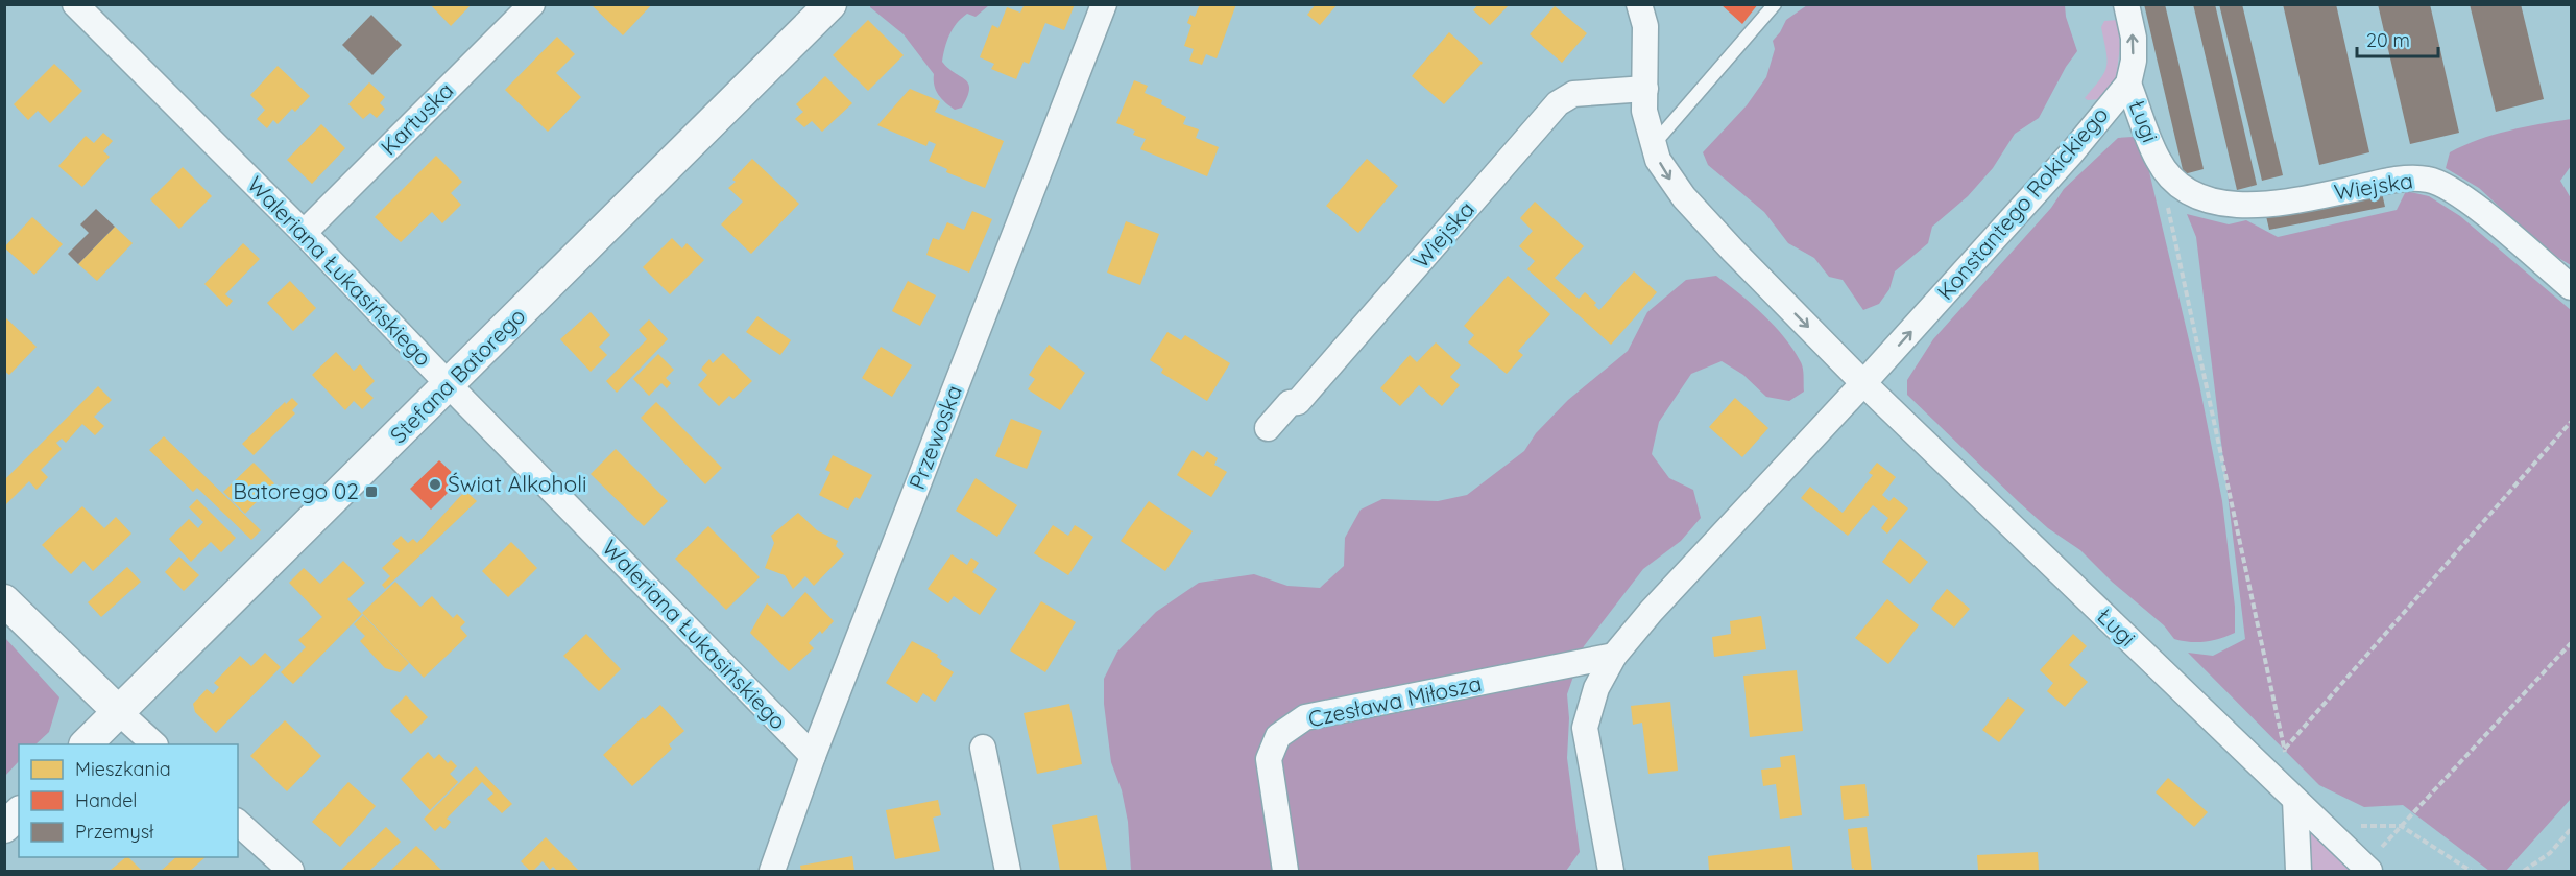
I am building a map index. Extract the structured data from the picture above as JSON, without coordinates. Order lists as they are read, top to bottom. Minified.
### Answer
{"streets":{"street":["Kartuska","Ługi","Wiejska","Konstantego Rokickiego","Waleriana Łukasińskiego","Stefana Batorego","Przewoska","Czesława Miłosza"]},"crossings":[["Kartuska","Waleriana Łukasińskiego"],["Ługi","Wiejska"],["Ługi","Konstantego Rokickiego"],["Konstantego Rokickiego","Czesława Miłosza"],["Waleriana Łukasińskiego","Stefana Batorego"],["Waleriana Łukasińskiego","Przewoska"]],"one_way":["Konstantego Rokickiego"],"places":{"other":["Świat Alkoholi"],"transit":["Batorego 02"]},"legend":["Mieszkania","Handel","Przemysł"],"scale_bar":"20 m"}
